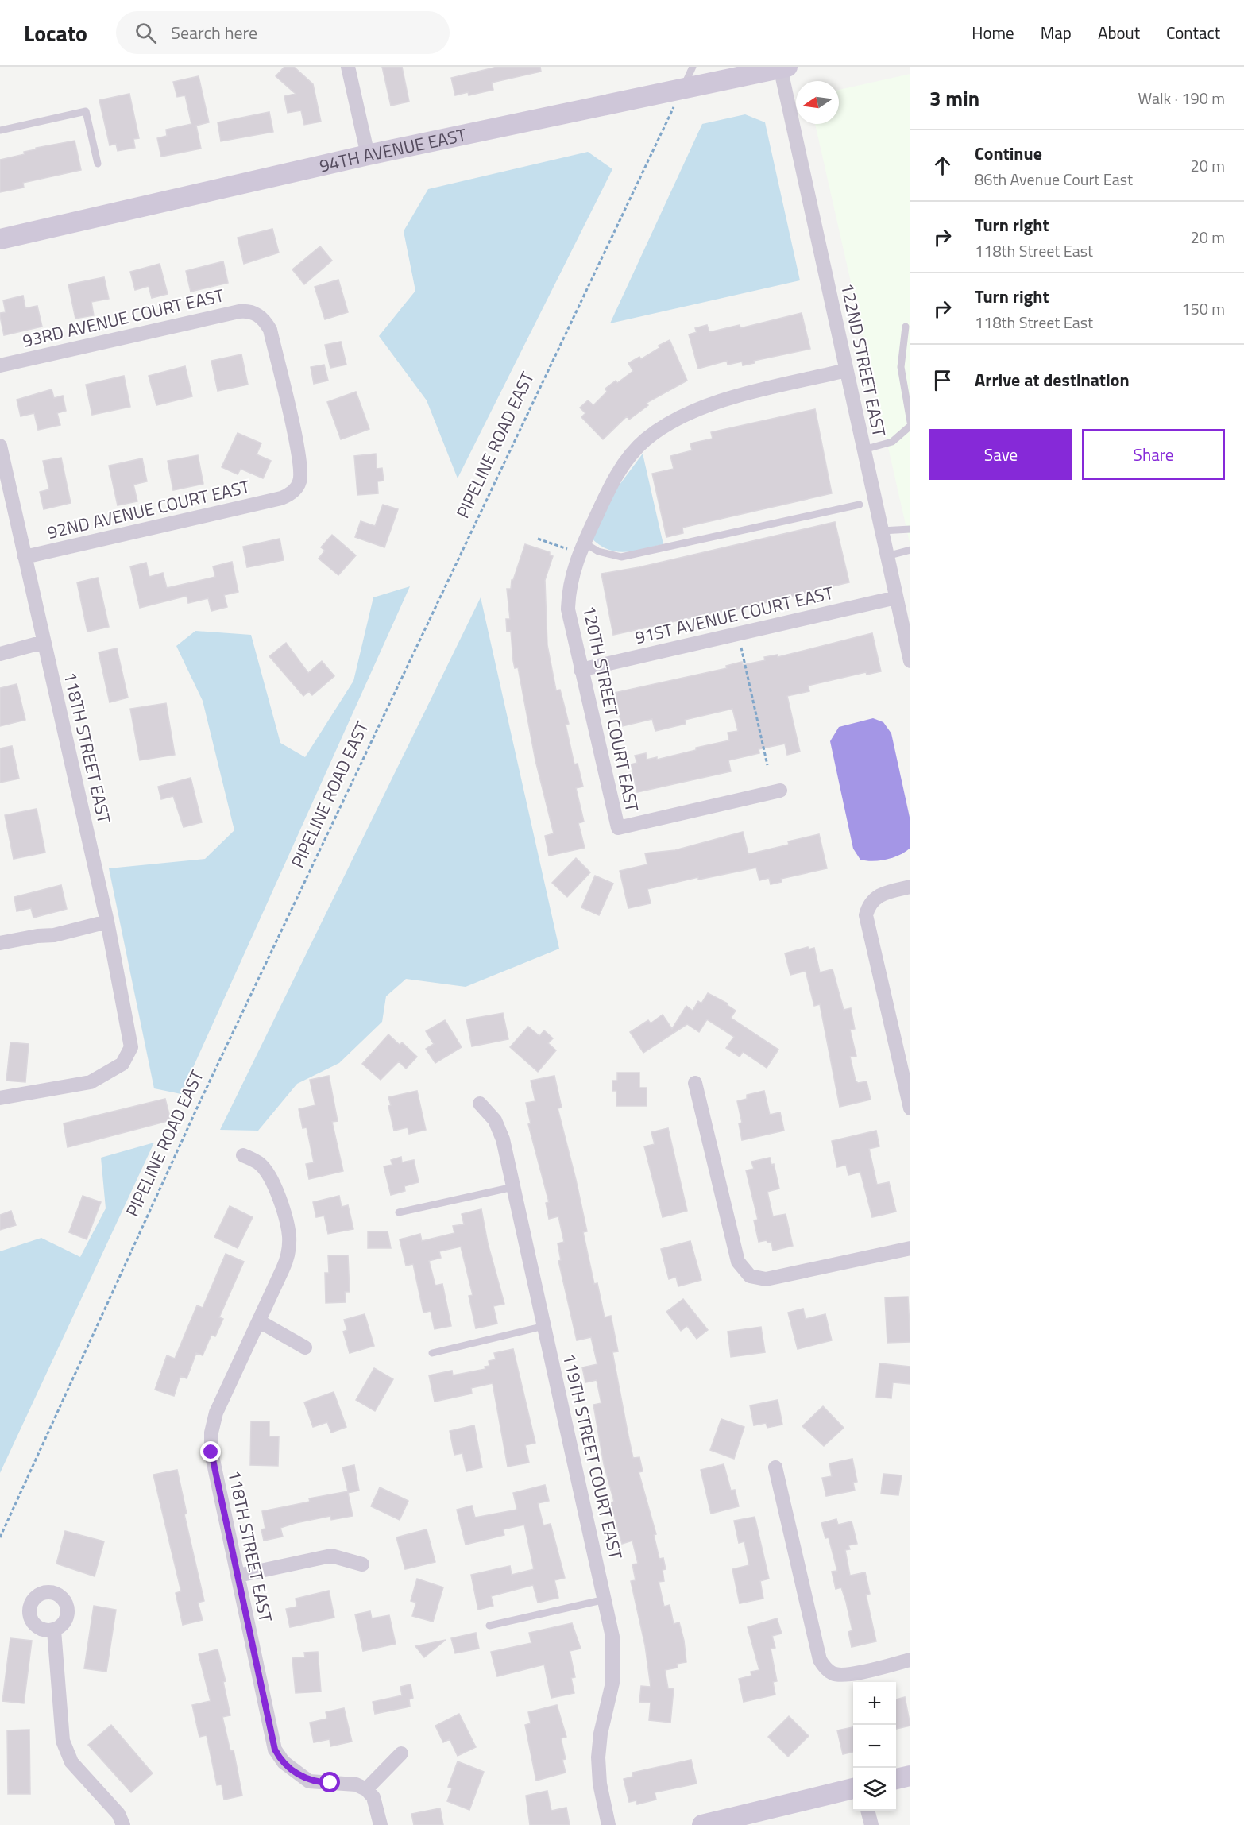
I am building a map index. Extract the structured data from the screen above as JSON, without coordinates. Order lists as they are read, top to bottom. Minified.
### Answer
{"streets":{"main road":["94TH AVENUE EAST"],"street":["93RD AVENUE COURT EAST","122ND STREET EAST","92ND AVENUE COURT EAST","91ST AVENUE COURT EAST","120TH STREET COURT EAST","118TH STREET EAST","119TH STREET COURT EAST"],"path":["PIPELINE ROAD EAST"]},"crossings":[["94TH AVENUE EAST","122ND STREET EAST"],["94TH AVENUE EAST","PIPELINE ROAD EAST"],["93RD AVENUE COURT EAST","92ND AVENUE COURT EAST"],["122ND STREET EAST","91ST AVENUE COURT EAST"],["92ND AVENUE COURT EAST","118TH STREET EAST"],["91ST AVENUE COURT EAST","120TH STREET COURT EAST"]],"north":"left","page":{"header":"Locato","search":"Search here","nav":["Home","Map","About","Contact"],"heading":["3 min","Walk · 190 m"],"list":[["Continue","86th Avenue Court East","20 m"],["Turn right","118th Street East","20 m"],["Turn right","118th Street East","150 m"],"Arrive at destination"],"buttons":["Save","Share"],"map_buttons":["+","−"]}}
